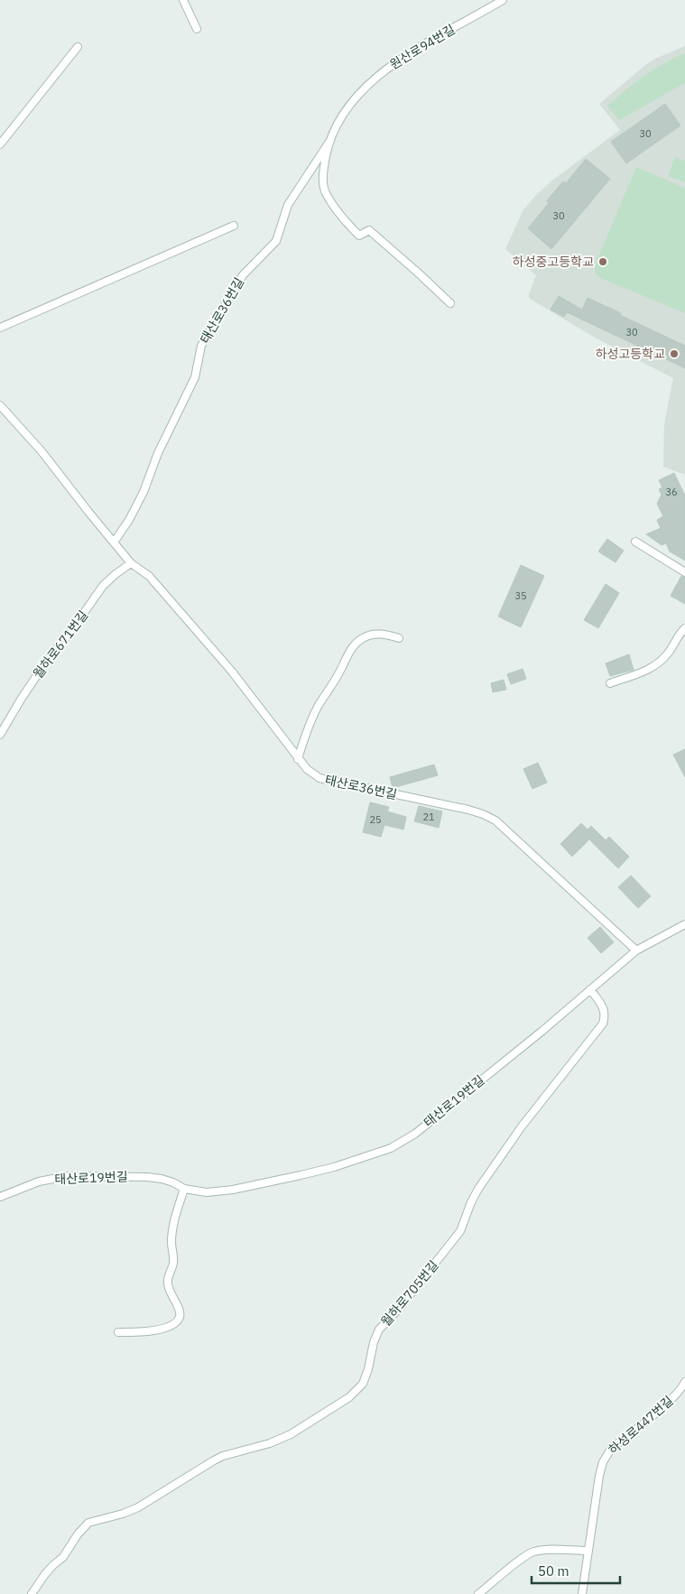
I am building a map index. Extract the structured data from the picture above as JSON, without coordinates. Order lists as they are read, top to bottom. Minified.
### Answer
{"streets":{"lane":["원산로94번길","태산로36번길","월하로671번길","태산로19번길","월하로705번길","하성로447번길"]},"crossings":[["원산로94번길","태산로36번길"],["태산로36번길","월하로671번길"],["태산로36번길","태산로19번길"],["태산로19번길","월하로705번길"]],"places":["하성중고등학교","하성고등학교"],"house_numbers":["30","30","30","36","35","21","25"],"scale_bar":"50 m"}
